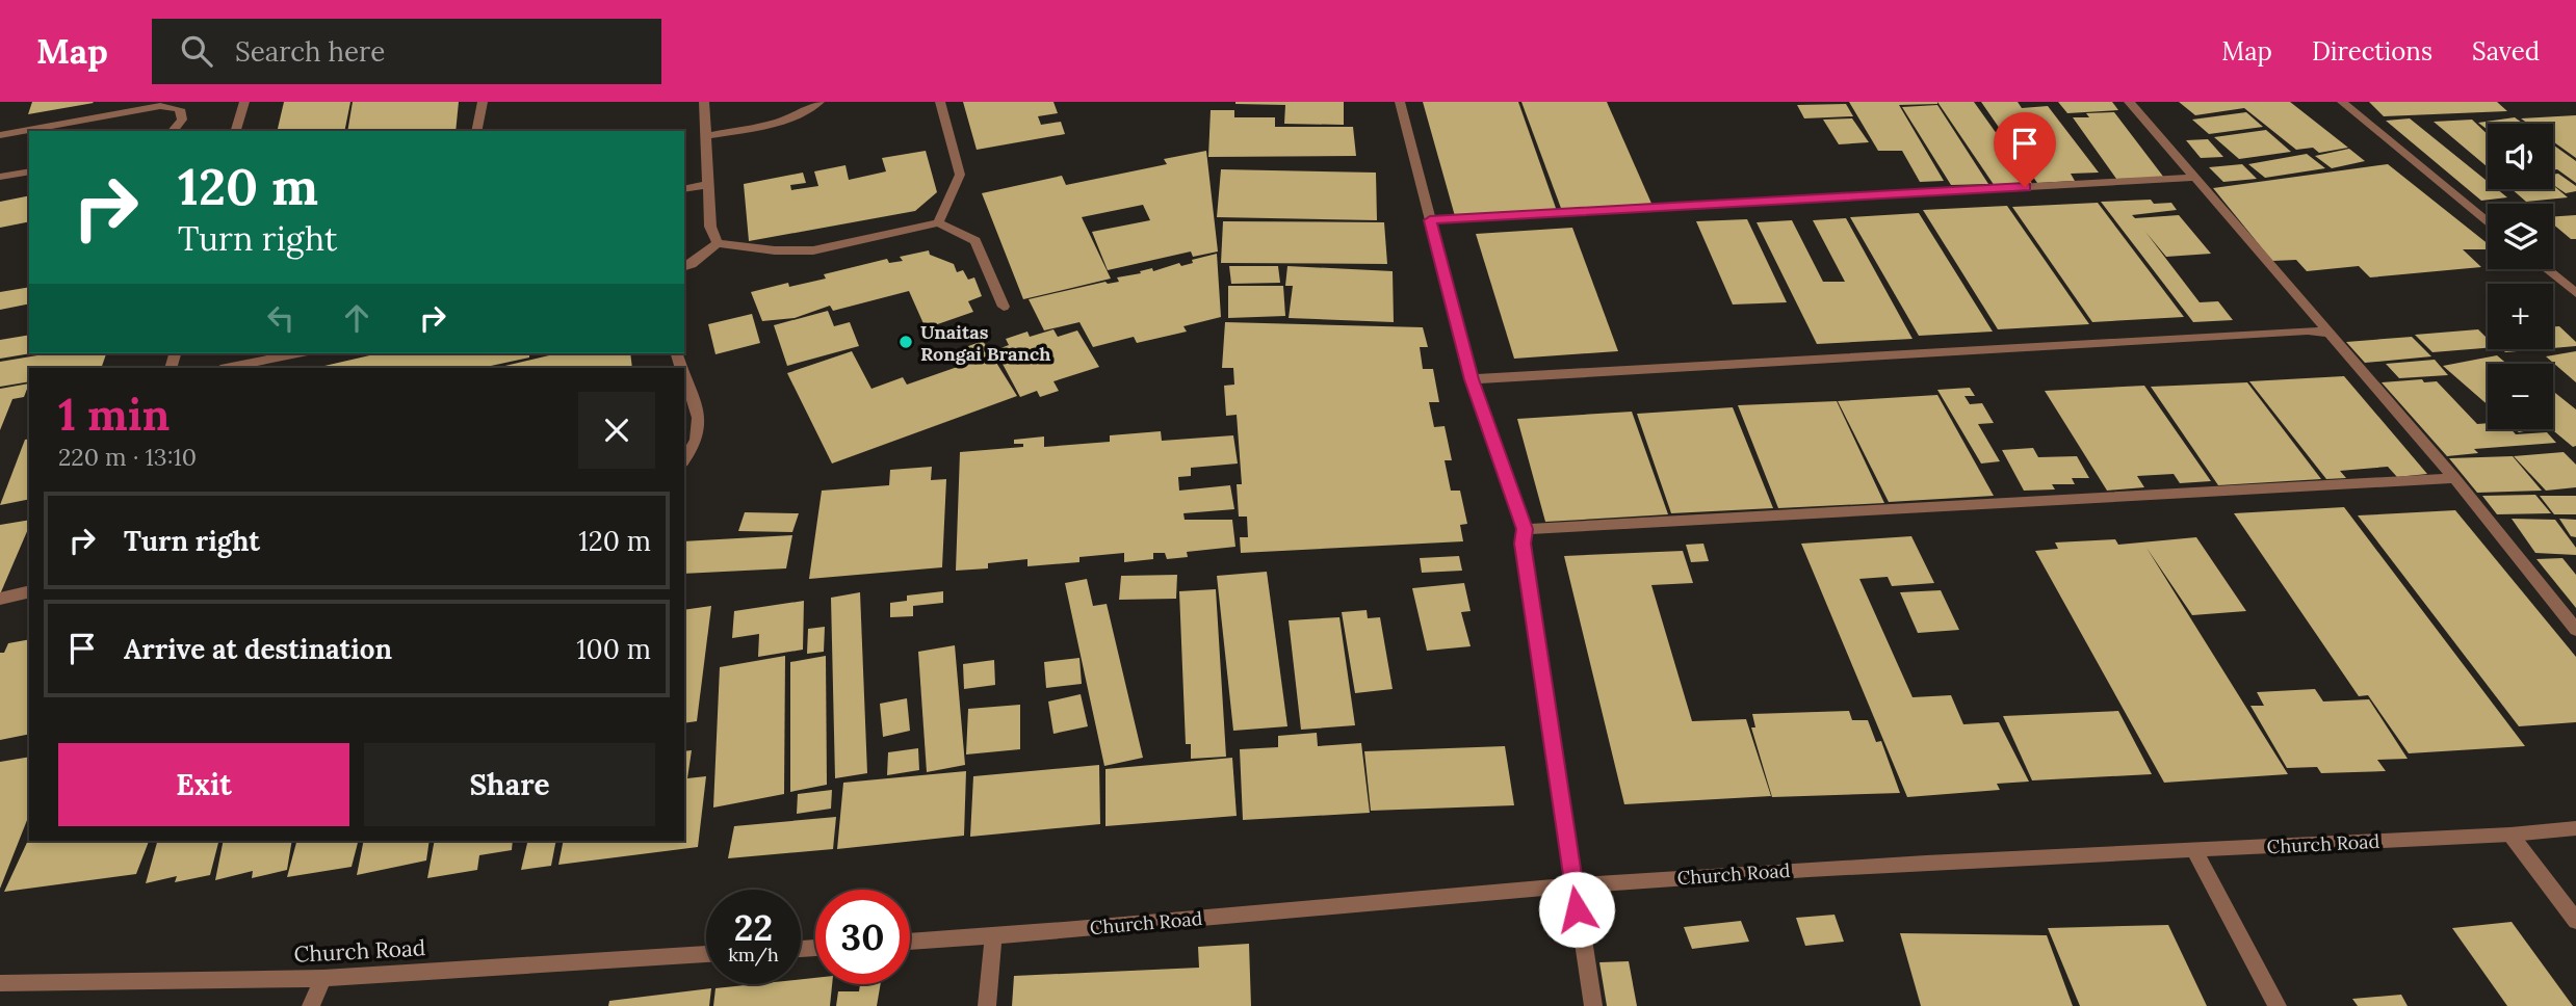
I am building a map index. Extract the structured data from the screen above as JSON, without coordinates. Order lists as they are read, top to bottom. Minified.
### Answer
{"streets":{"street":["Church Road"]},"places":["Unaitas Rongai Branch"],"page":{"header":"Map","search":"Search here","nav":["Map","Directions","Saved"],"map_buttons":["+","−"],"turn":["120 m","Turn right"],"heading":["1 min","220 m · 13:10"],"list":[{"name":"Turn right","value":"120 m"},{"name":"Arrive at destination","value":"100 m"}],"buttons":["Exit","Share"],"speed":"22 km/h","limit":"30"}}
